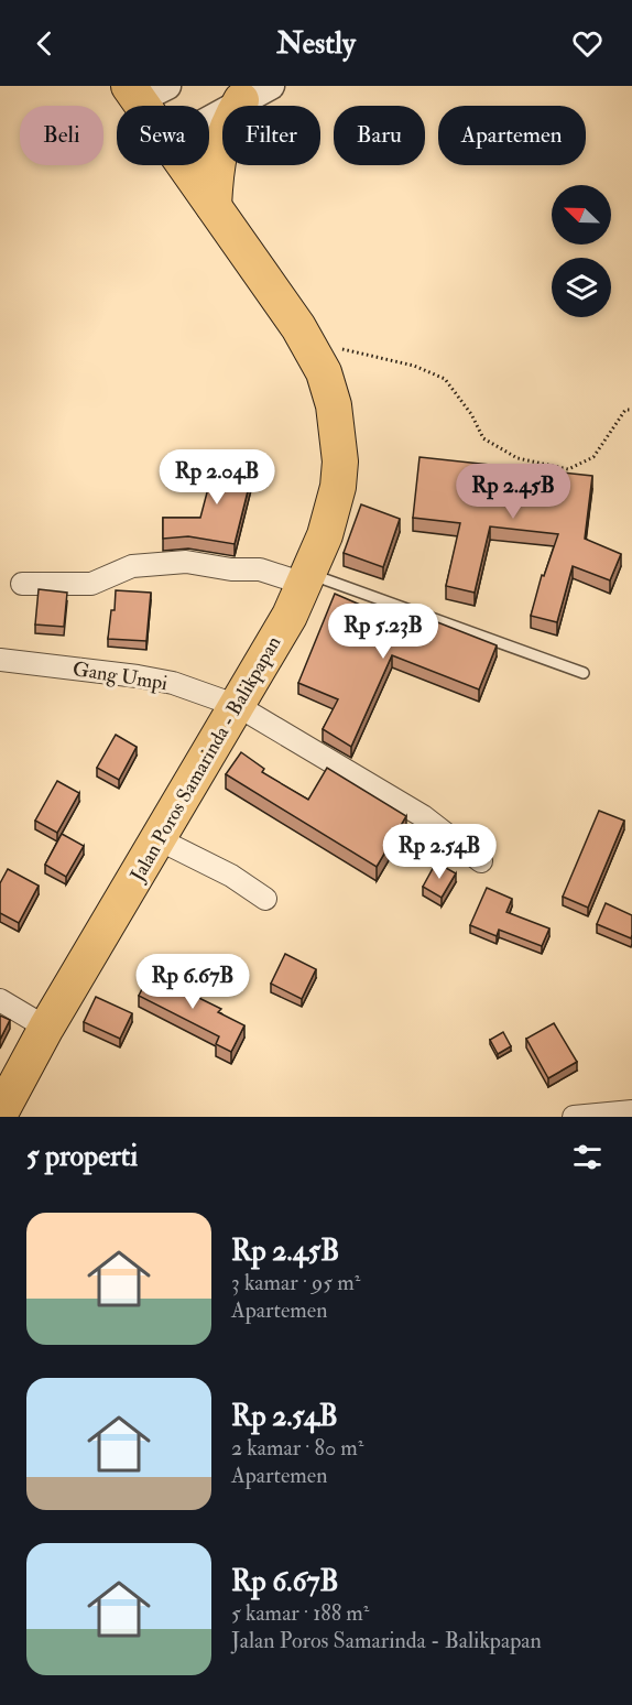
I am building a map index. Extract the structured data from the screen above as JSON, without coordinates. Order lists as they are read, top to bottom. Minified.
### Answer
{"streets":{"highway":["Jalan Poros Samarinda - Balikpapan"],"street":["Gang Umpi"]},"crossings":[["Gang Umpi","Jalan Poros Samarinda - Balikpapan"]],"north":"top left","page":{"header":"Nestly","chip":["Beli","Sewa","Filter","Baru","Apartemen"],"price":["Rp 2.04B","Rp 2.45B","Rp 5.23B","Rp 2.54B","Rp 6.67B"],"heading":"5 properti","list":[{"name":"Rp 2.45B","note":"3 kamar · 95 m² · Apartemen"},{"name":"Rp 2.54B","note":"2 kamar · 80 m² · Apartemen"},{"name":"Rp 6.67B","note":"5 kamar · 188 m² · Jalan Poros Samarinda - Balikpapan"}]}}
